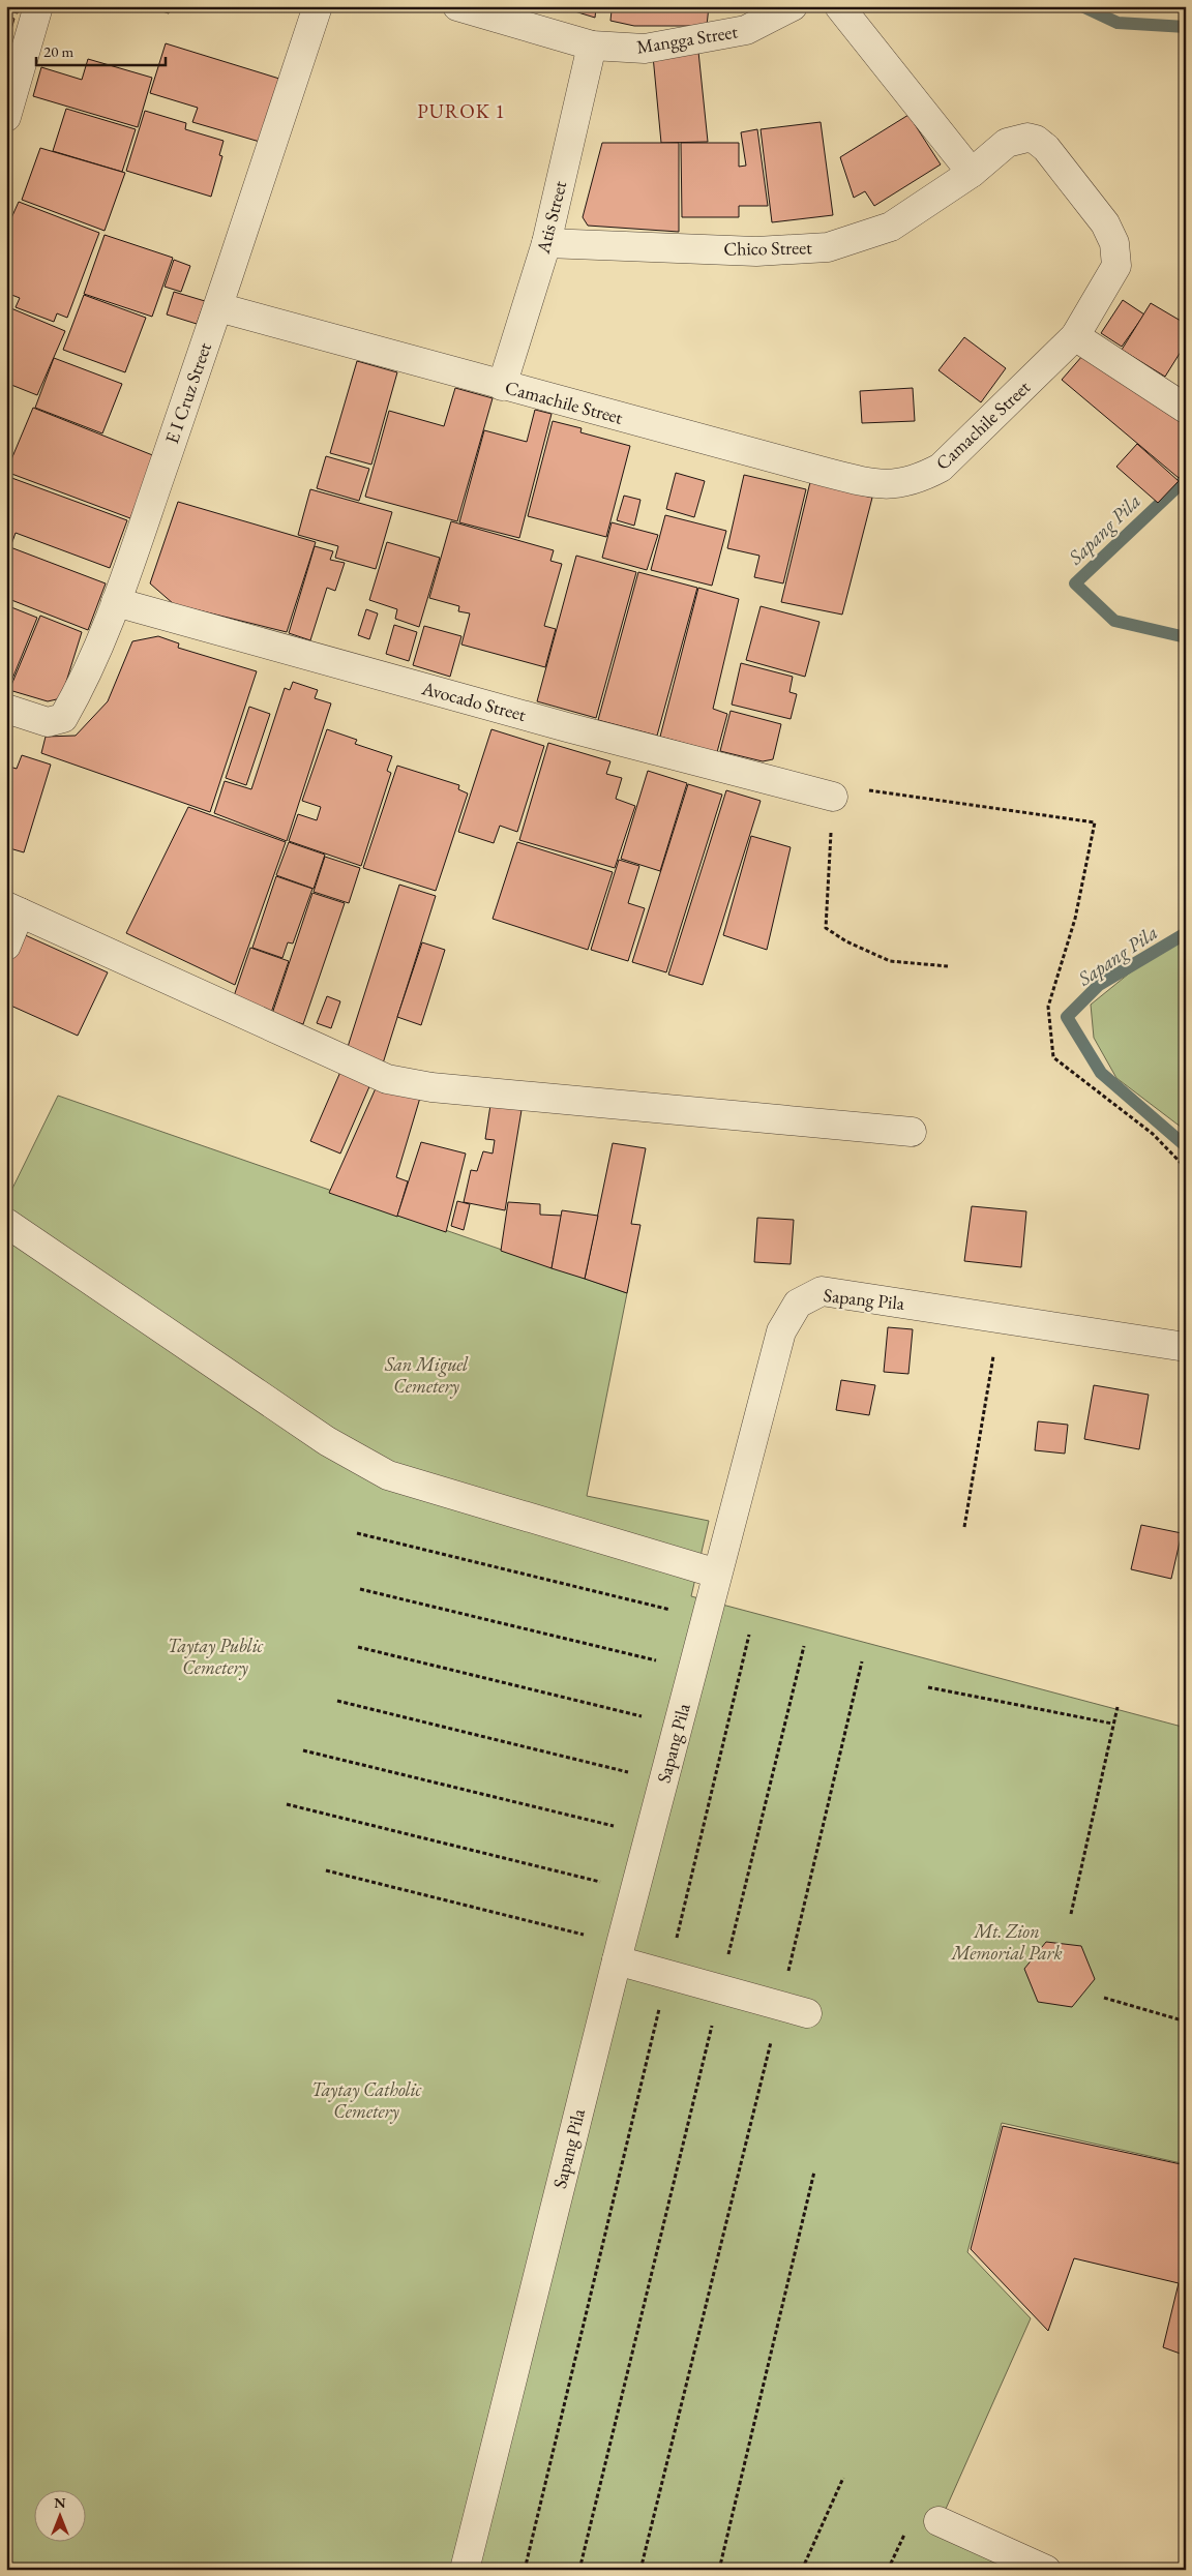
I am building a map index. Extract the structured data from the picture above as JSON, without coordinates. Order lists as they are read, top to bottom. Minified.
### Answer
{"streets":{"street":["Mangga Street","Atis Street","Chico Street","E I Cruz Street","Camachile Street","Avocado Street","Sapang Pila"]},"crossings":[["Mangga Street","Atis Street"],["Atis Street","Chico Street"],["Atis Street","Camachile Street"],["Chico Street","Camachile Street"],["E I Cruz Street","Camachile Street"],["E I Cruz Street","Avocado Street"]],"districts":["PUROK 1"],"water":["Sapang Pila"],"parks":["San Miguel Cemetery","Taytay Public Cemetery","Mt. Zion Memorial Park","Taytay Catholic Cemetery"],"scale_bar":"20 m","north":"top"}
